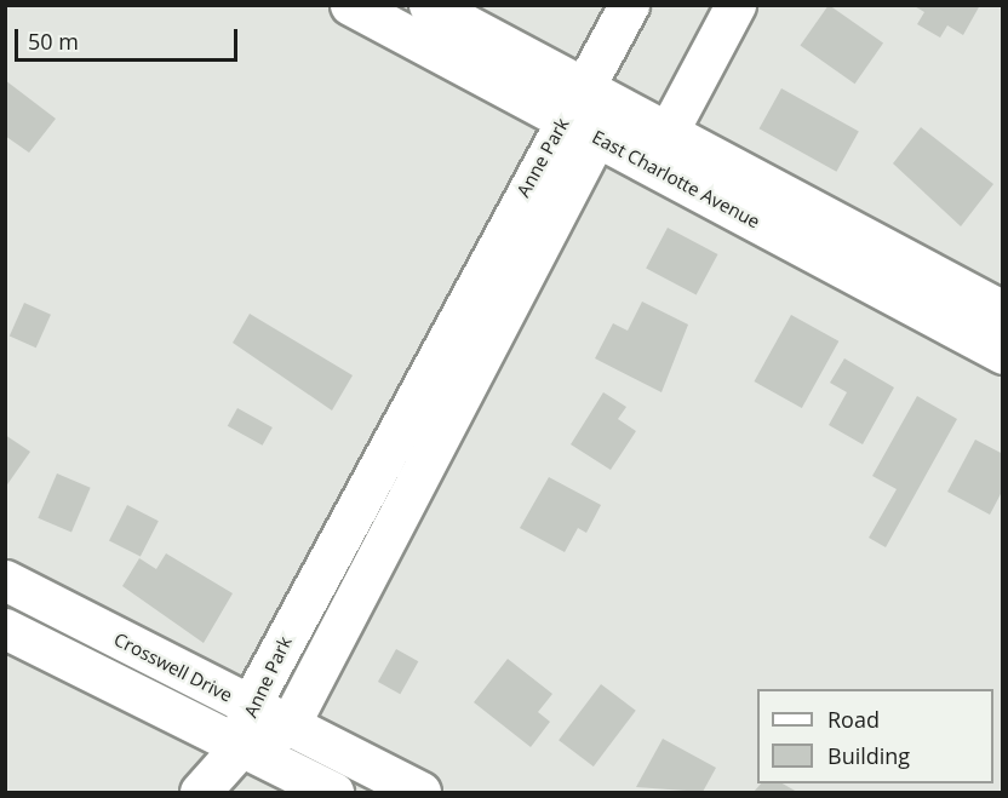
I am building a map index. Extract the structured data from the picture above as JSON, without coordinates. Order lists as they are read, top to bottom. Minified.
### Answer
{"streets":{"street":["Anne Park","East Charlotte Avenue","Crosswell Drive"]},"crossings":[["Anne Park","East Charlotte Avenue"],["Anne Park","Crosswell Drive"]],"legend":["Road","Building"],"scale_bar":"50 m"}
